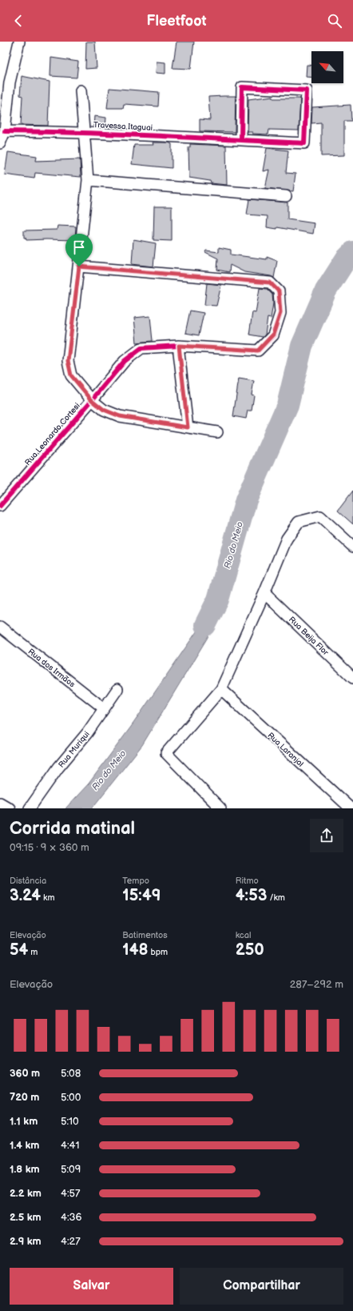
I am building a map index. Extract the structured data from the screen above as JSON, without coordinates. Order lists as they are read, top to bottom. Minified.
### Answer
{"streets":{"street":["Travessa Itaguai","Rua Leonardo Cortesi","Rua Beija Flor","Rua dos Irmãos","Rua Muriqui","Rua Laranjal"]},"crossings":[["Rua dos Irmãos","Rua Muriqui"]],"water":["Rio do Meio"],"north":"top left","page":{"header":"Fleetfoot","heading":["Corrida matinal","09:15 · 9 × 360 m"],"stats":[["Distância","3.24 km"],["Tempo","15:49"],["Ritmo","4:53 /km"],["Elevação","54 m"],["Batimentos","148 bpm"],["kcal","250"]],"chart":["Elevação","287–292 m"],"list":[{"name":"360 m","note":"5:08"},{"name":"720 m","note":"5:00"},{"name":"1.1 km","note":"5:10"},{"name":"1.4 km","note":"4:41"},{"name":"1.8 km","note":"5:09"},{"name":"2.2 km","note":"4:57"},{"name":"2.5 km","note":"4:36"},{"name":"2.9 km","note":"4:27"}],"buttons":["Salvar","Compartilhar"]}}
